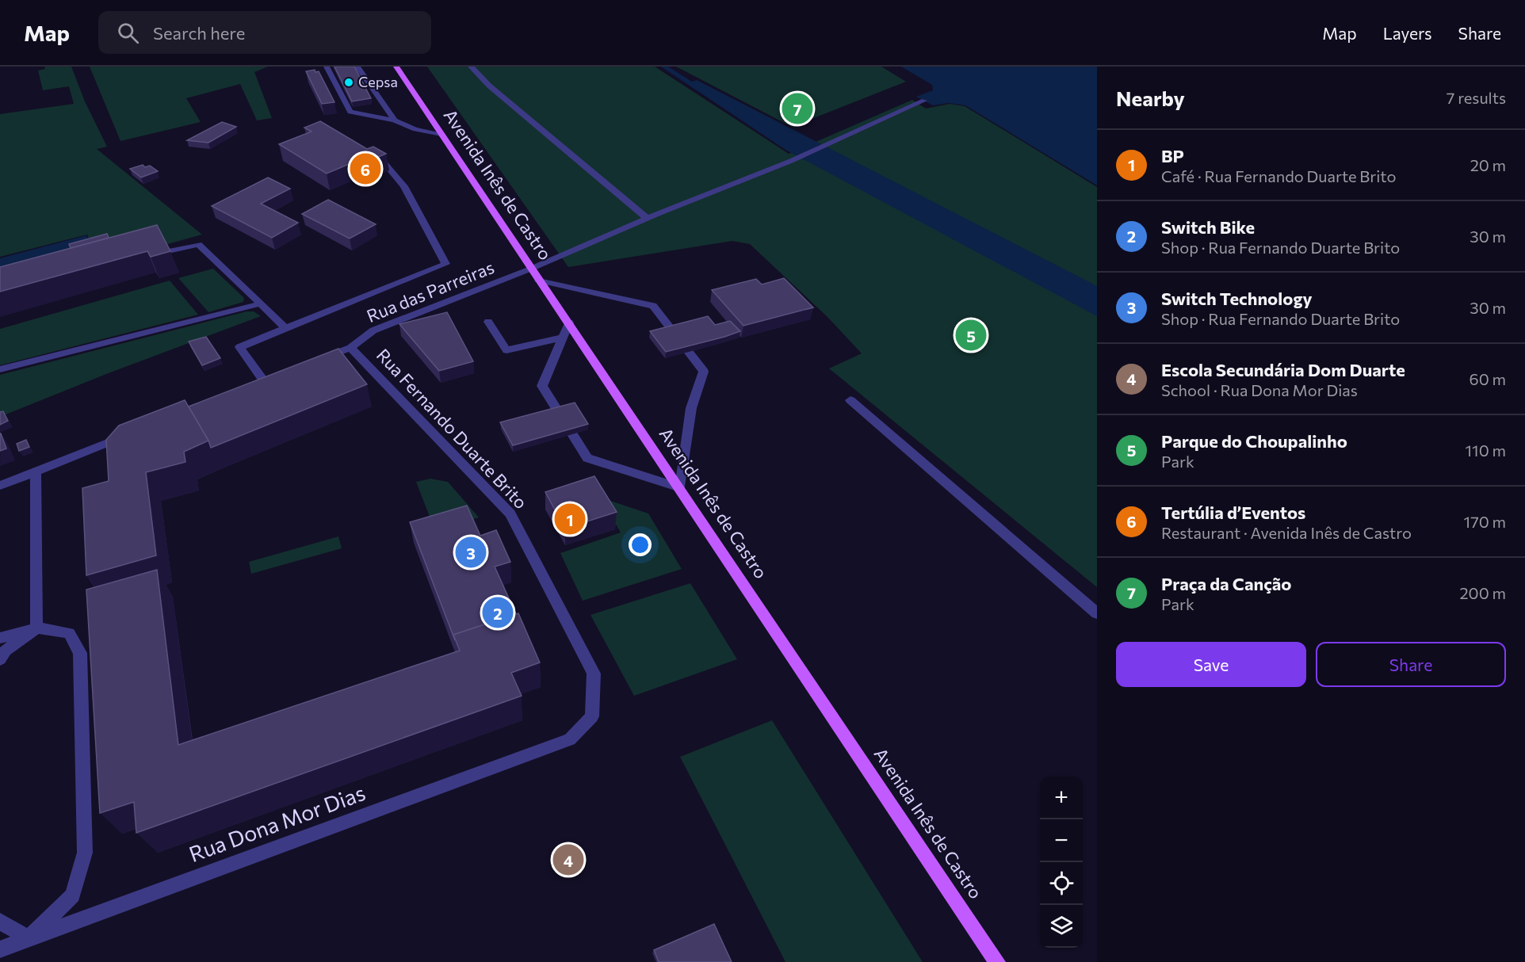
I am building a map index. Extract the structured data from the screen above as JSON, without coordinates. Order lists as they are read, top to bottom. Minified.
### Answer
{"streets":{"main road":["Avenida Inês de Castro"],"street":["Rua das Parreiras","Rua Fernando Duarte Brito","Rua Dona Mor Dias"]},"crossings":[["Avenida Inês de Castro","Rua das Parreiras"],["Rua das Parreiras","Rua Fernando Duarte Brito"],["Rua Fernando Duarte Brito","Rua Dona Mor Dias"]],"places":["Cepsa"],"page":{"header":"Map","search":"Search here","nav":["Map","Layers","Share"],"heading":["Nearby","7 results"],"pins":["7","6","5","1","3","2","4"],"list":[{"mark":"1","name":"BP","note":"Café · Rua Fernando Duarte Brito","value":"20 m"},{"mark":"2","name":"Switch Bike","note":"Shop · Rua Fernando Duarte Brito","value":"30 m"},{"mark":"3","name":"Switch Technology","note":"Shop · Rua Fernando Duarte Brito","value":"30 m"},{"mark":"4","name":"Escola Secundária Dom Duarte","note":"School · Rua Dona Mor Dias","value":"60 m"},{"mark":"5","name":"Parque do Choupalinho","note":"Park","value":"110 m"},{"mark":"6","name":"Tertúlia d’Eventos","note":"Restaurant · Avenida Inês de Castro","value":"170 m"},{"mark":"7","name":"Praça da Canção","note":"Park","value":"200 m"}],"buttons":["Save","Share"],"map_buttons":["+","−"]}}
